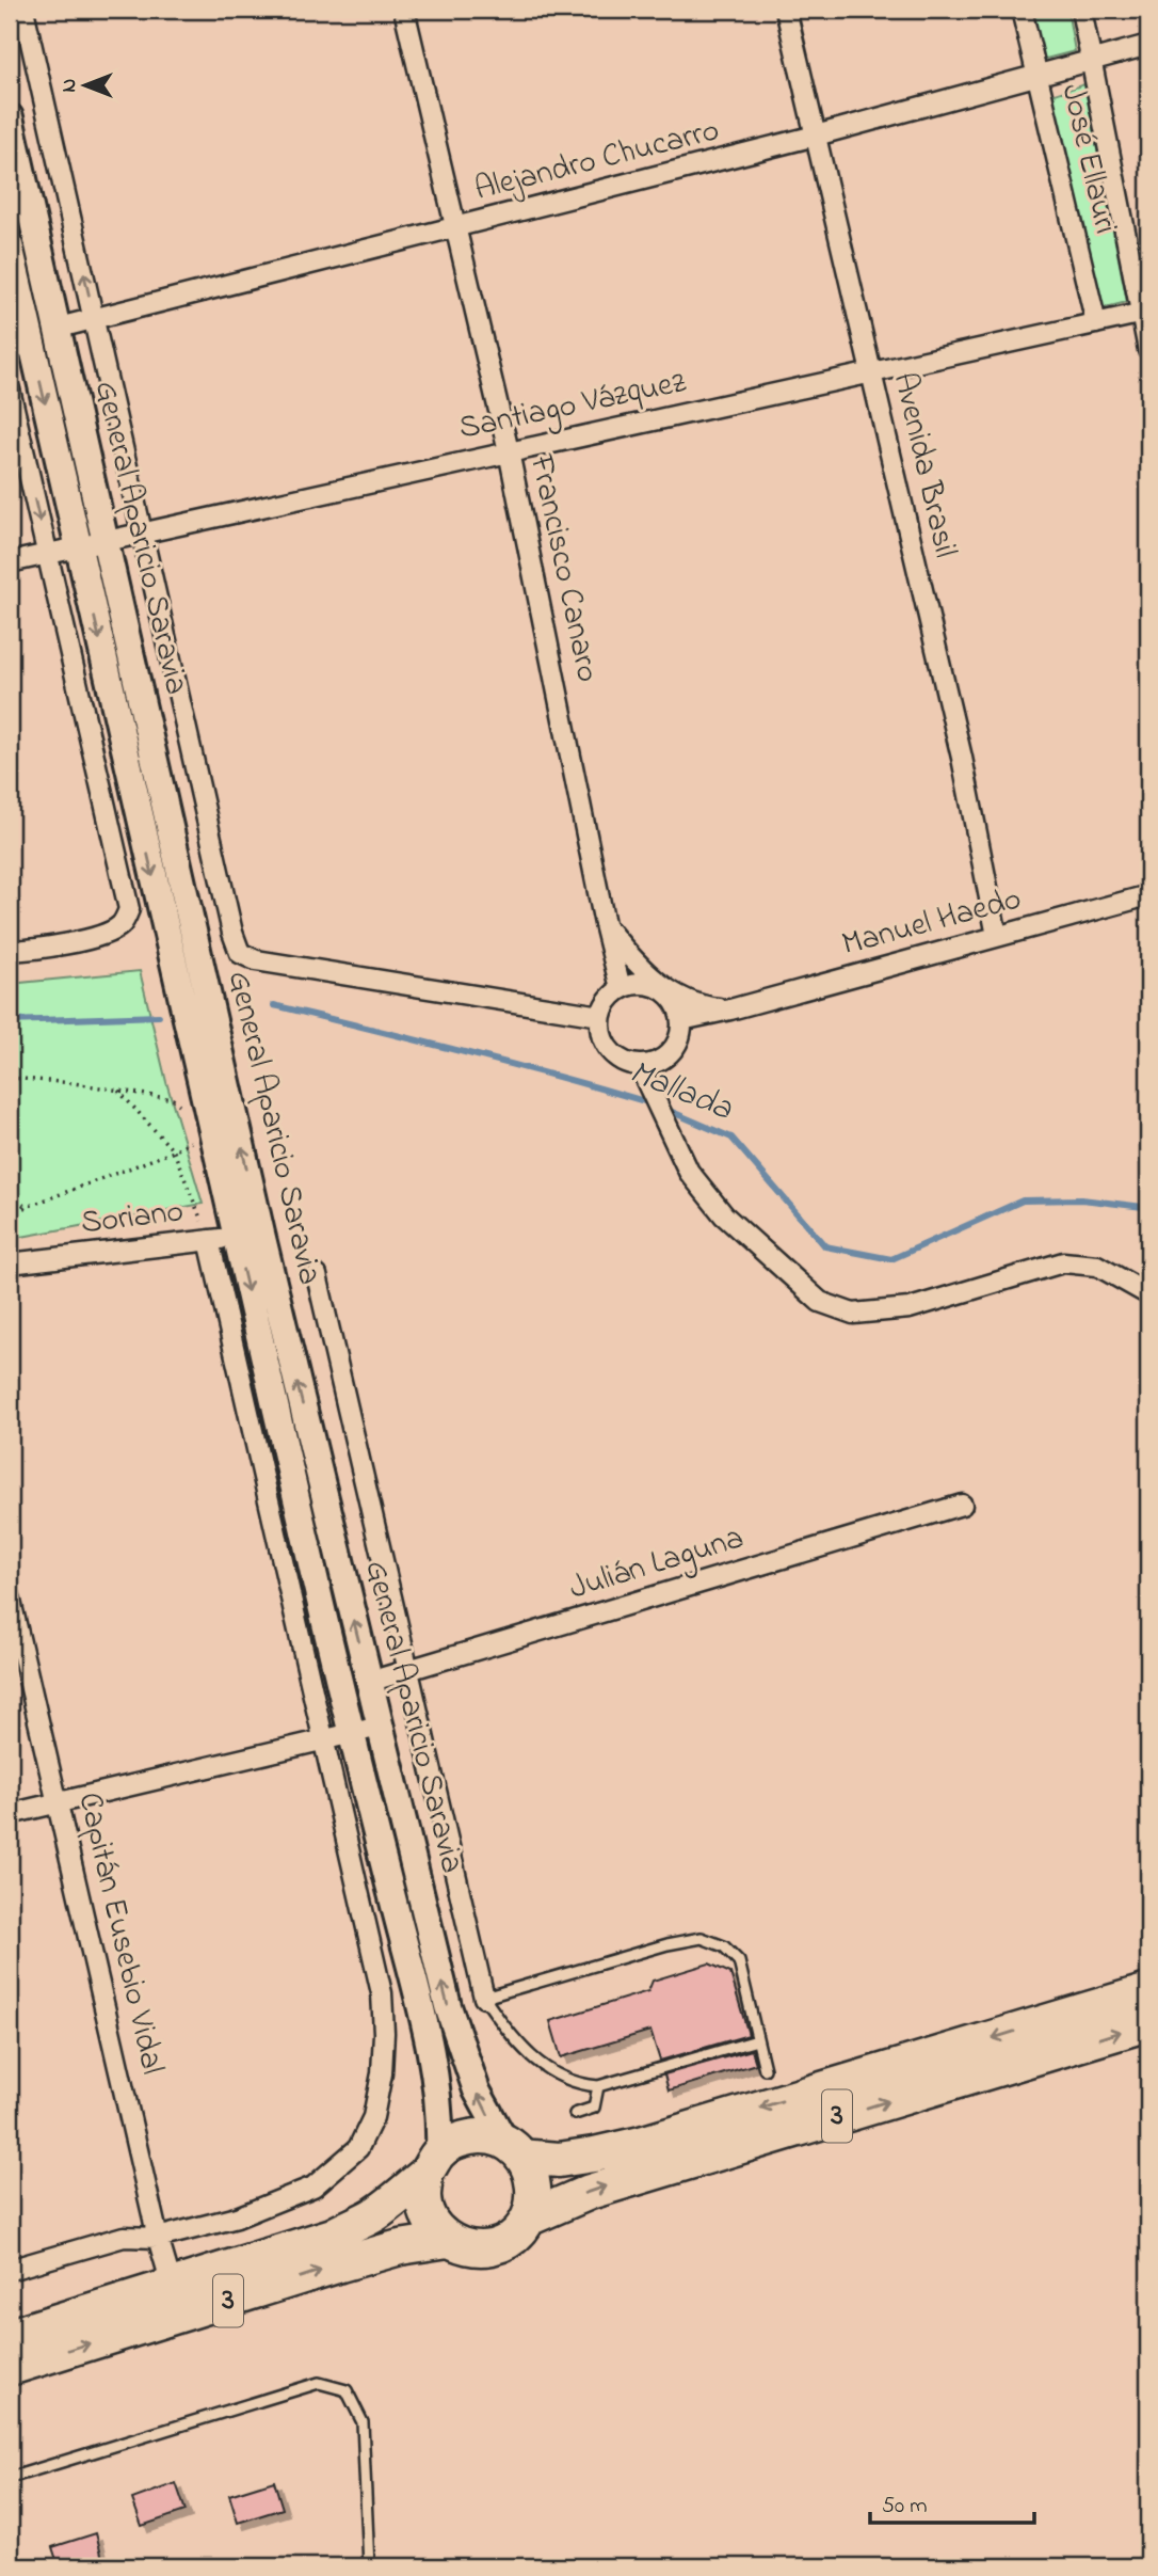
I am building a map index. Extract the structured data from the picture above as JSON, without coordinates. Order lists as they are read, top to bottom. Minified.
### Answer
{"streets":{"highway":["3"],"main road":["General Aparicio Saravia"],"street":["José Ellauri","Alejandro Chucarro","Santiago Vázquez","Avenida Brasil","Francisco Canaro","Manuel Haedo","Soriano","Julián Laguna","Capitán Eusebio Vidal"]},"crossings":[["José Ellauri","Alejandro Chucarro"],["José Ellauri","Santiago Vázquez"],["Alejandro Chucarro","Avenida Brasil"],["Alejandro Chucarro","General Aparicio Saravia"],["Alejandro Chucarro","Francisco Canaro"],["Santiago Vázquez","Avenida Brasil"],["Santiago Vázquez","General Aparicio Saravia"],["Santiago Vázquez","Francisco Canaro"],["Avenida Brasil","Manuel Haedo"],["General Aparicio Saravia","Francisco Canaro"],["General Aparicio Saravia","Manuel Haedo"],["General Aparicio Saravia","Soriano"],["General Aparicio Saravia","Julián Laguna"],["General Aparicio Saravia","Capitán Eusebio Vidal"],["General Aparicio Saravia","3"],["Francisco Canaro","Manuel Haedo"],["Capitán Eusebio Vidal","3"]],"water":["Mallada"],"scale_bar":"50 m","north":"left"}
